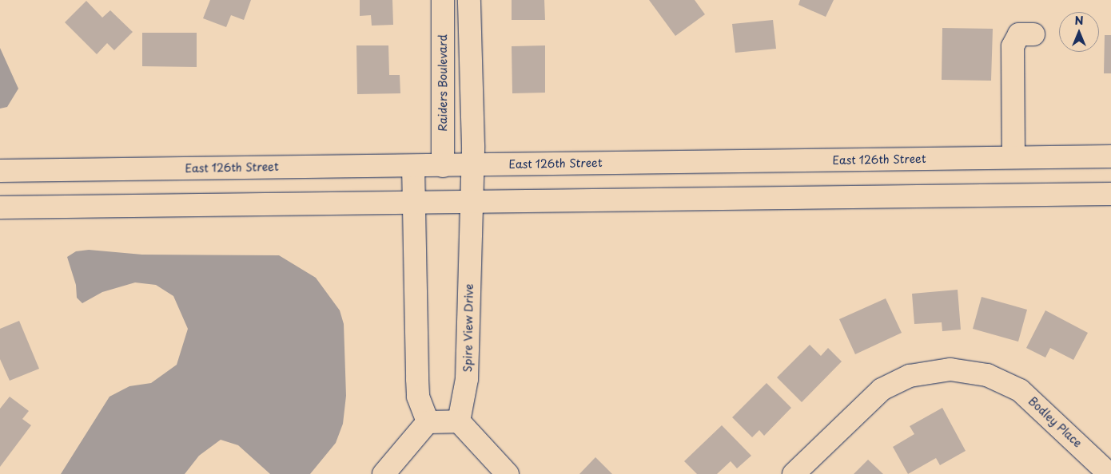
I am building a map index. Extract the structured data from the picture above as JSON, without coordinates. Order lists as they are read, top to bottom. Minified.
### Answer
{"streets":{"main road":["Raiders Boulevard","East 126th Street","Spire View Drive","Bodley Place"]},"crossings":[["Raiders Boulevard","East 126th Street"],["East 126th Street","Spire View Drive"]],"north":"top"}
